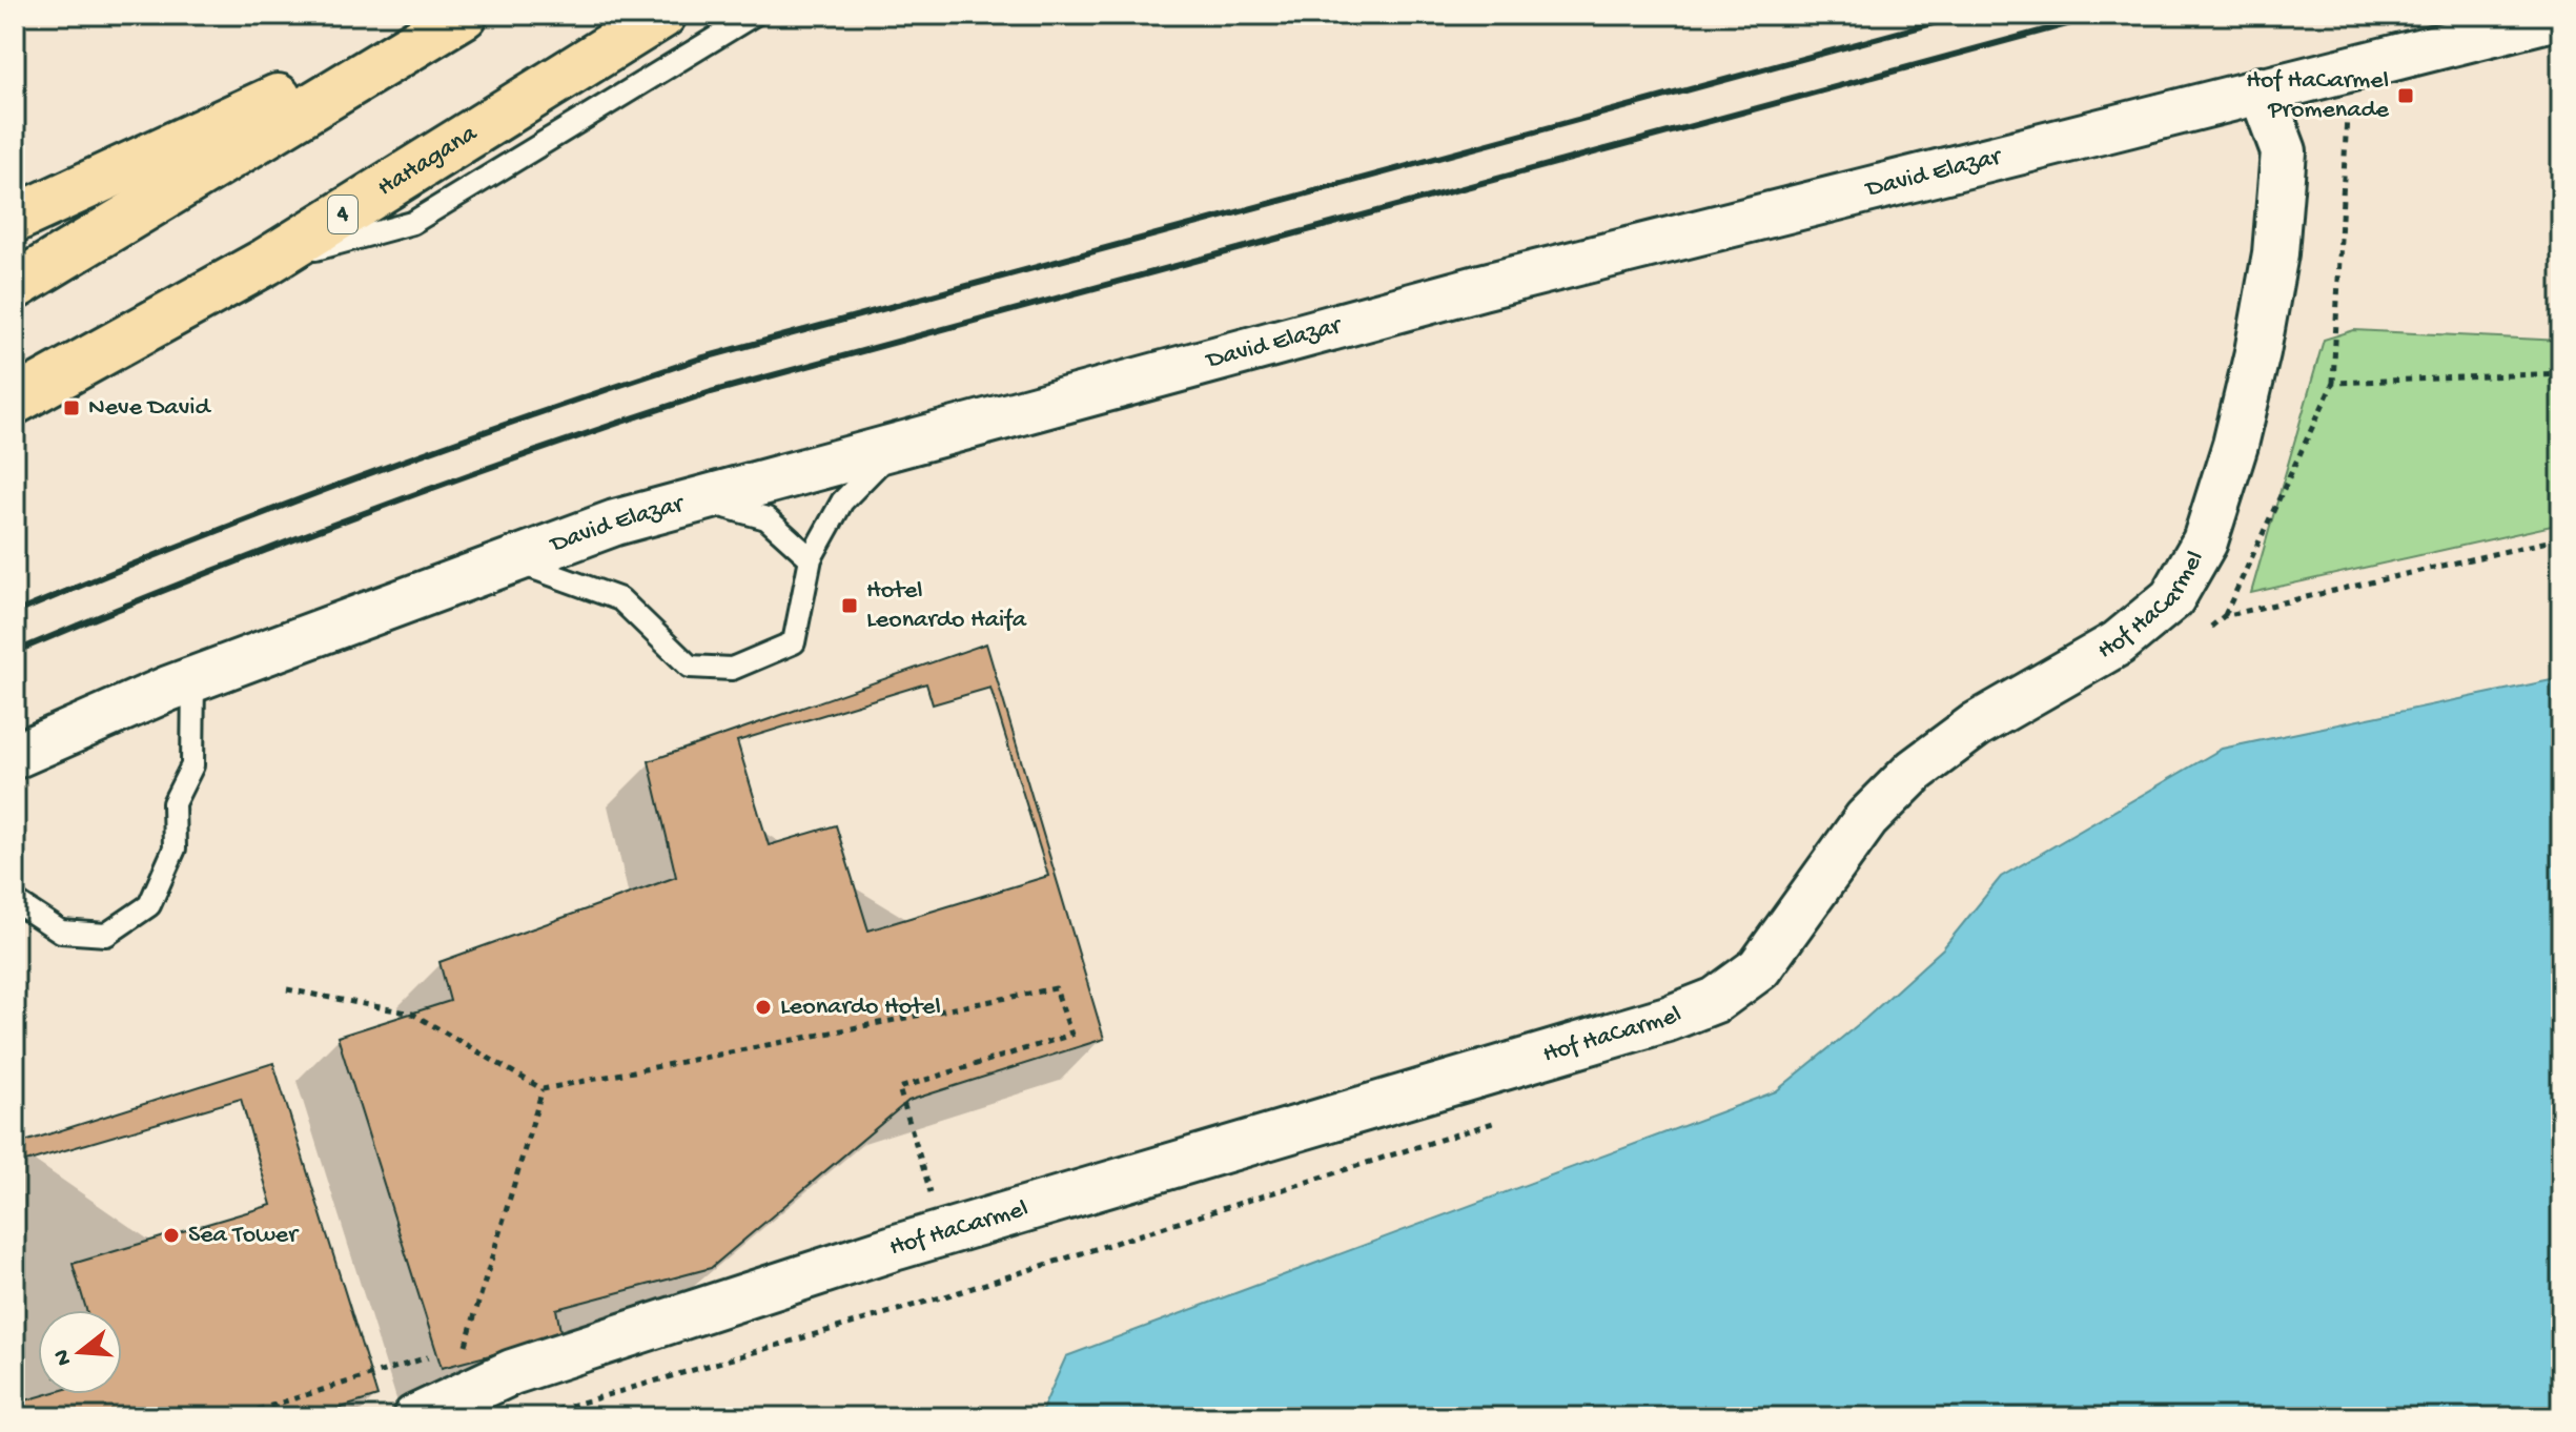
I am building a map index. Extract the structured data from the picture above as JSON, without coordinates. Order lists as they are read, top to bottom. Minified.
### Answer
{"streets":{"highway":["HaHagana","4"],"street":["David Elazar","Hof HaCarmel"]},"crossings":[["David Elazar","Hof HaCarmel"]],"places":{"transit":["Hof HaCarmel Promenade","Neve David","Hotel Leonardo Haifa"],"other":["Leonardo Hotel","Sea Tower"]},"north":"left"}
